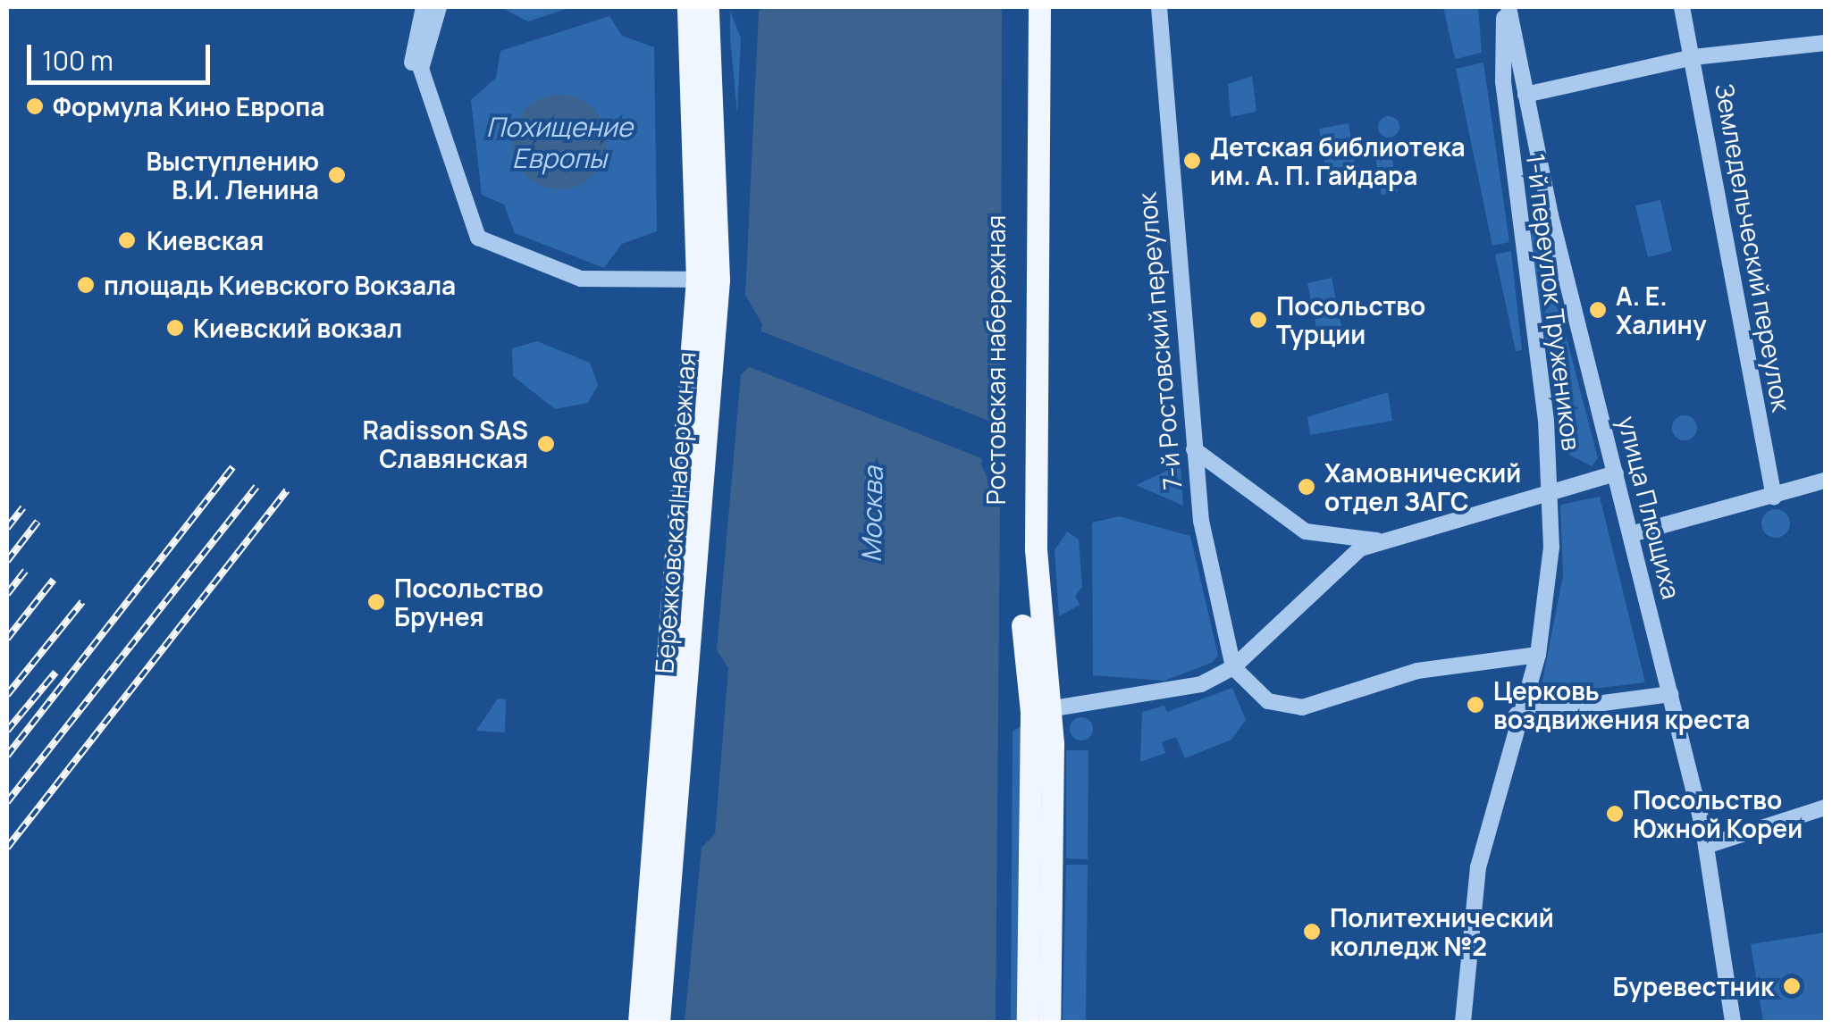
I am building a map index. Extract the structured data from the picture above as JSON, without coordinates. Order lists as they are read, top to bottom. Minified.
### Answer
{"streets":{"main road":["Ростовская набережная","Бережковская набережная"],"street":["Земледельческий переулок","1-й переулок Тружеников","7-й Ростовский переулок","улица Плющиха"]},"crossings":[["1-й переулок Тружеников","улица Плющиха"]],"water":["Похищение Европы","Москва"],"places":["Формула Кино Европа","Детская библиотека им. А. П. Гайдара","Выступлению В.И. Ленина","Киевская","площадь Киевского Вокзала","А. Е. Халину","Посольство Турции","Киевский вокзал","Radisson SAS Славянская","Хамовнический отдел ЗАГС","Посольство Брунея","Церковь воздвижения креста","Посольство Южной Кореи","Политехнический колледж №2","Буревестник"],"scale_bar":"100 m"}
